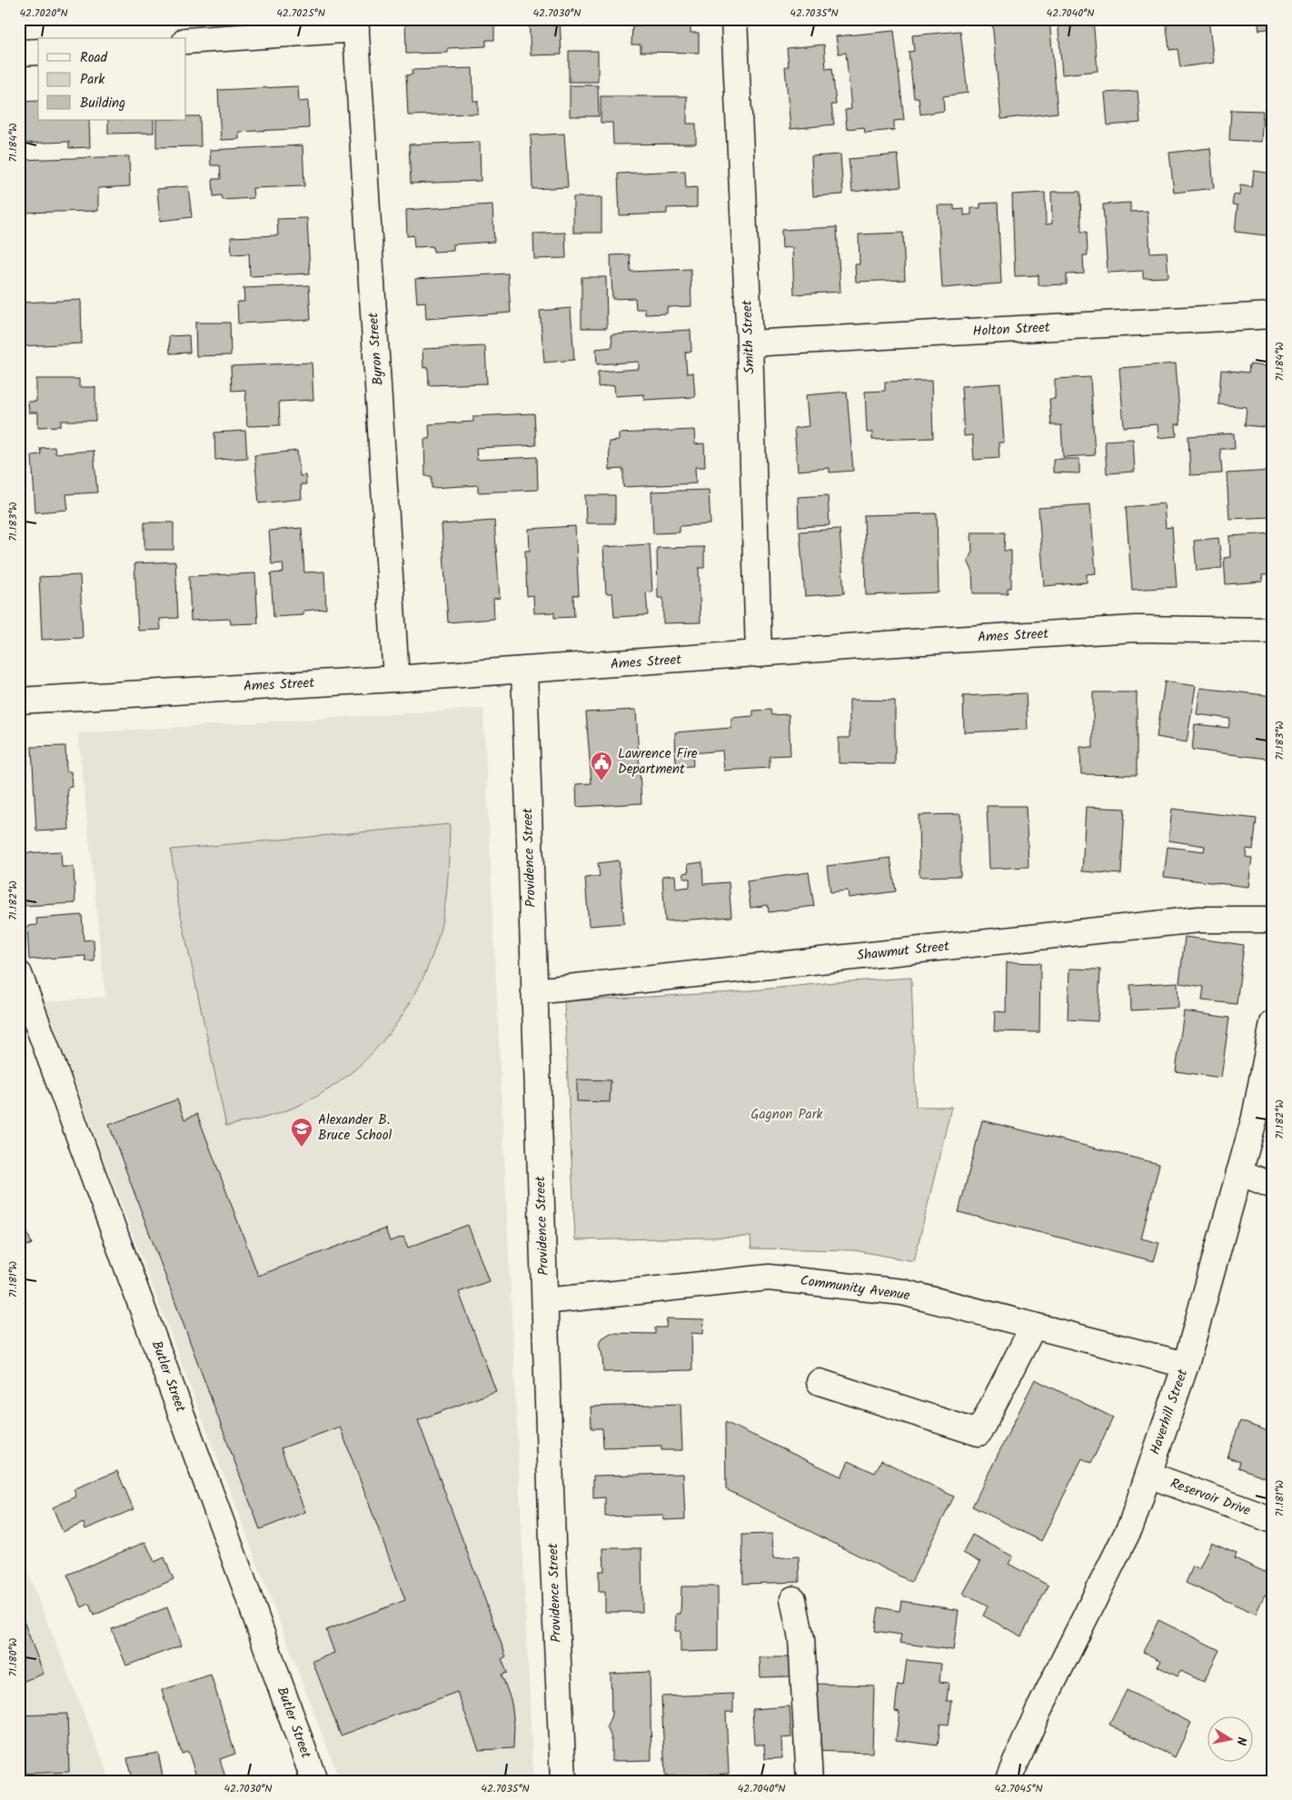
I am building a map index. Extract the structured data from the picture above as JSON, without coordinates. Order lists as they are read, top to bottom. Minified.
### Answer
{"streets":{"street":["Holton Street","Smith Street","Byron Street","Ames Street","Providence Street","Shawmut Street","Community Avenue","Butler Street","Haverhill Street","Reservoir Drive"]},"crossings":[["Holton Street","Smith Street"],["Smith Street","Ames Street"],["Byron Street","Ames Street"],["Ames Street","Providence Street"],["Providence Street","Shawmut Street"],["Providence Street","Community Avenue"],["Community Avenue","Haverhill Street"],["Haverhill Street","Reservoir Drive"]],"parks":["Gagnon Park"],"places":{"public building":["Lawrence Fire Department"],"school or university":["Alexander B. Bruce School"]},"legend":["Road","Park","Building"],"north":"right","coordinates":["42.7020°N","42.7025°N","42.7030°N","42.7035°N","42.7040°N","71.184°W","71.183°W","71.182°W","71.181°W","71.180°W","42.7045°N"]}
